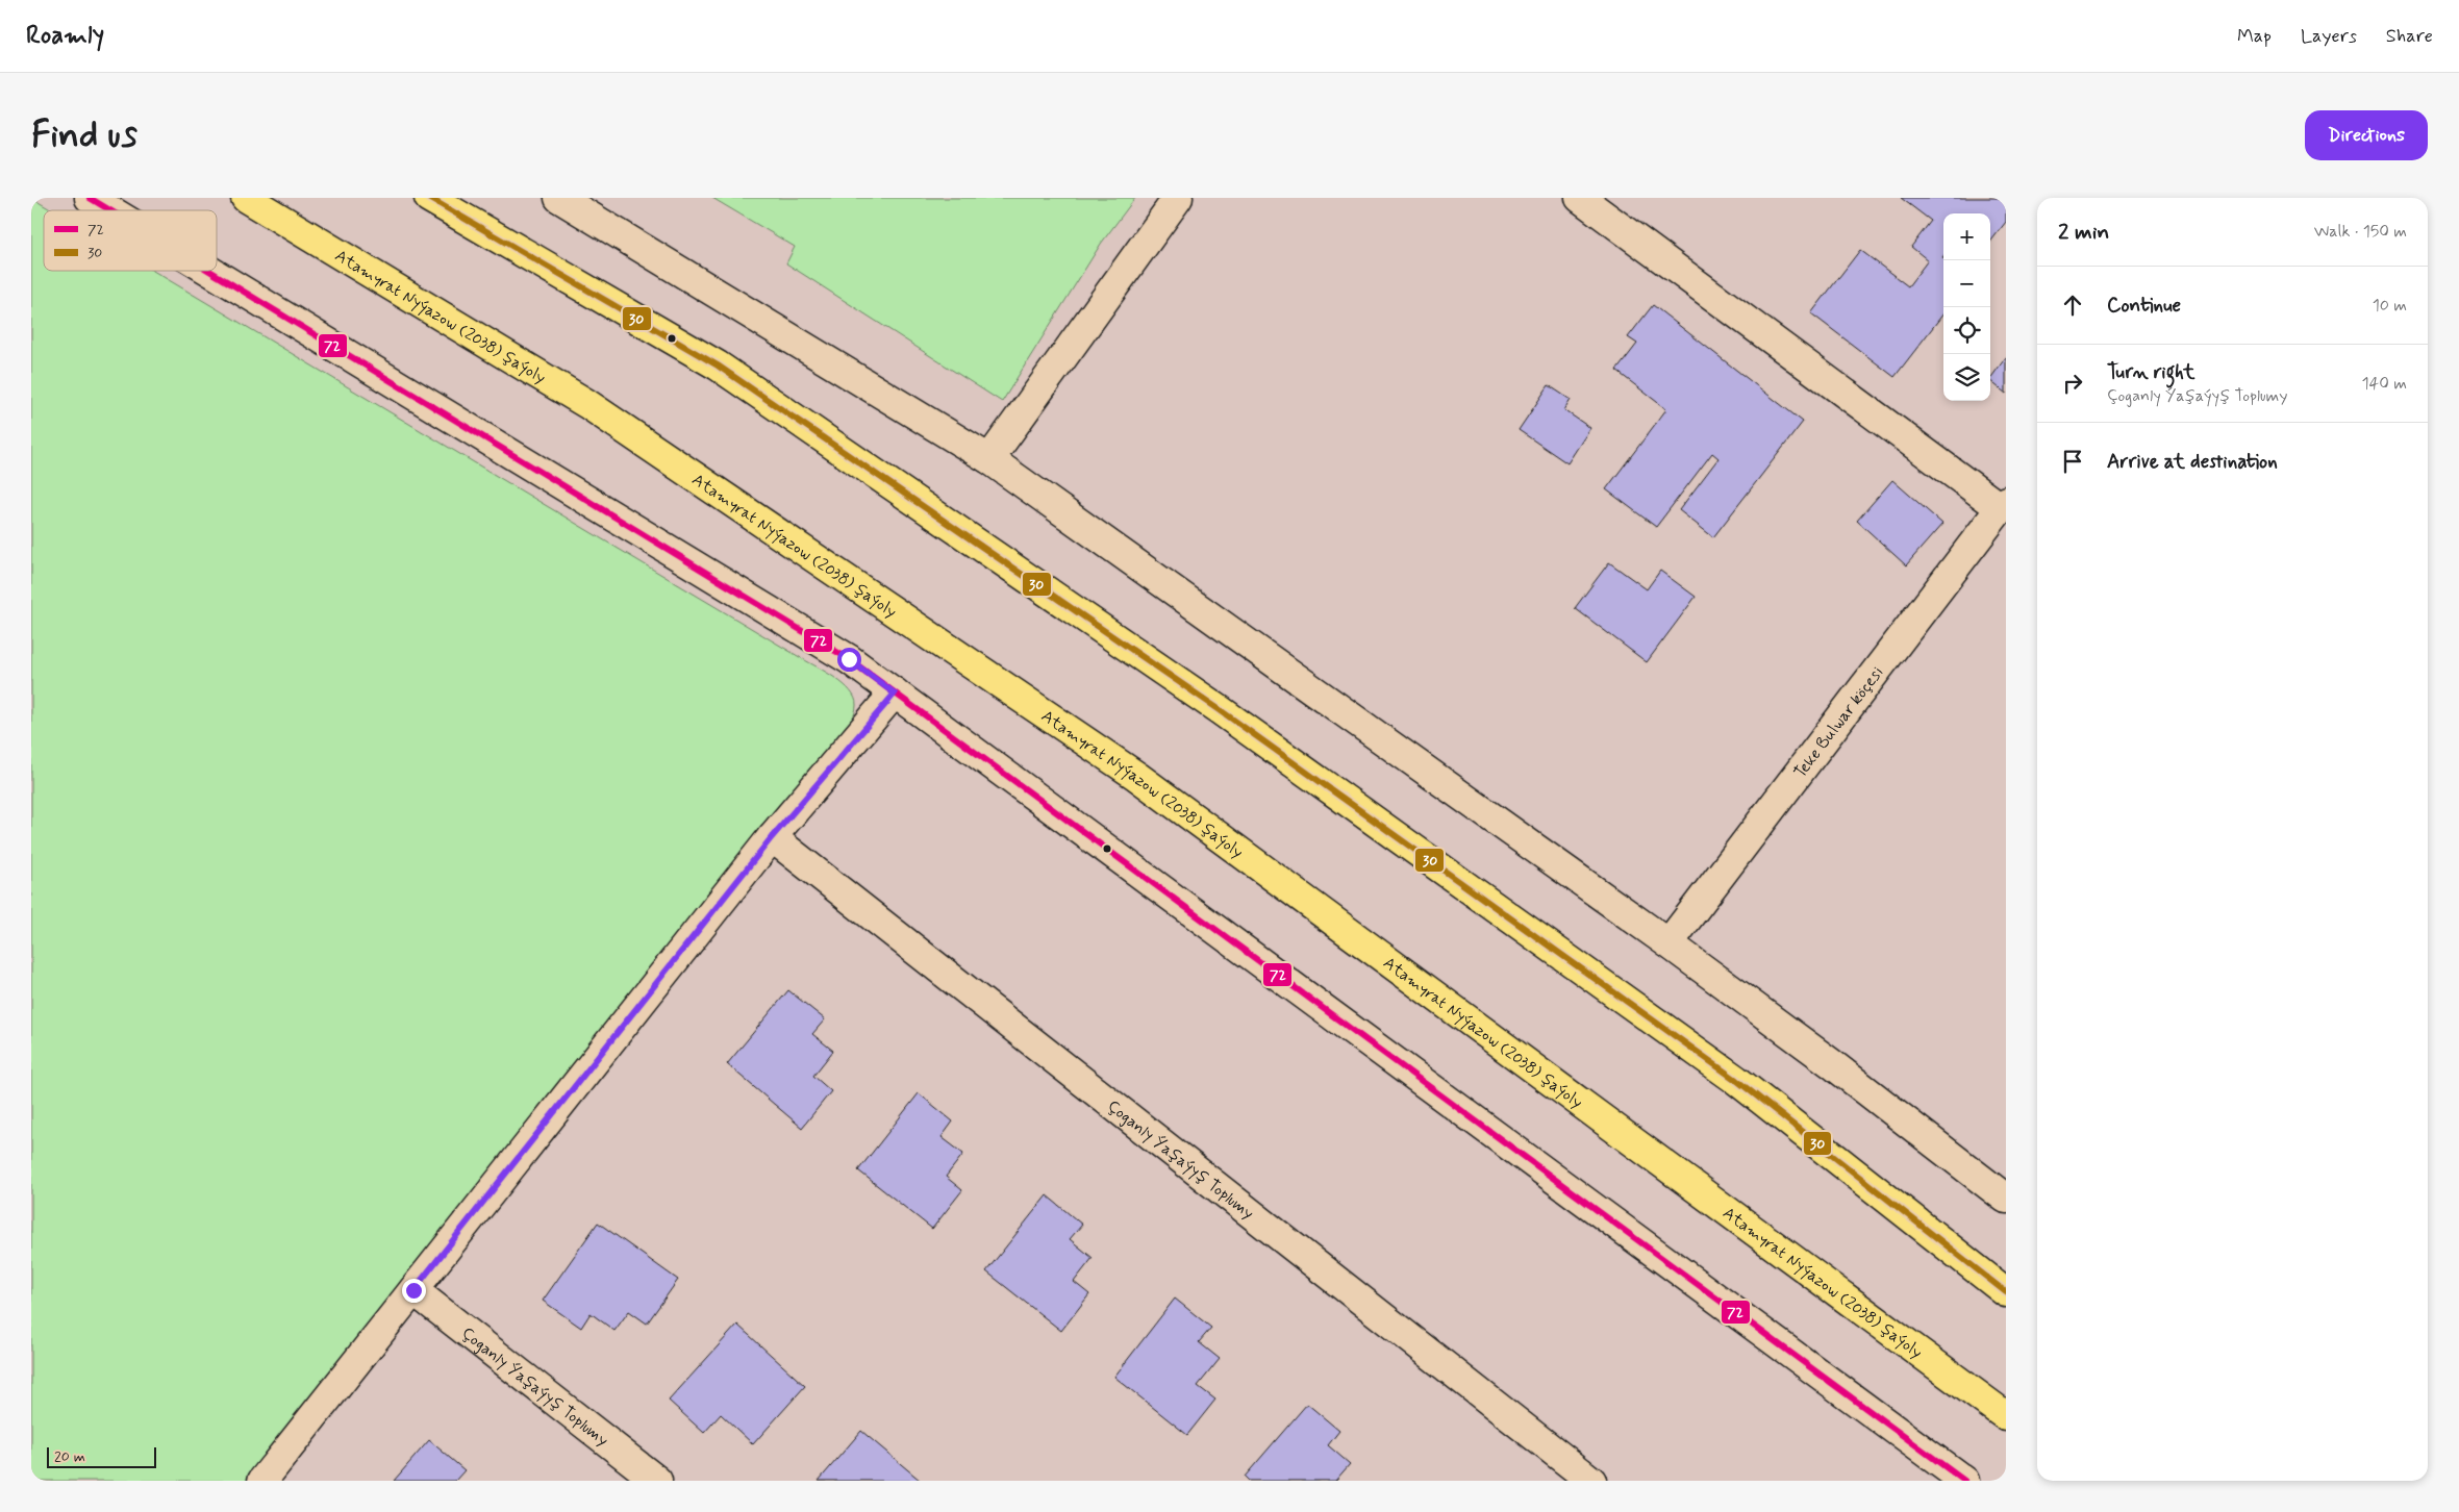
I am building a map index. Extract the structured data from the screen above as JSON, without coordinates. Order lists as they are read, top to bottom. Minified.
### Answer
{"streets":{"main road":["Atamyrat Nyýazow (2038) şaýoly"],"street":["Teke Bulwar köçesi","Çoganly Ýaşaýyş Toplumy"]},"lines":["transit line 72","transit line 30"],"legend":["72","30"],"scale_bar":"20 m","page":{"header":"Roamly","nav":["Map","Layers","Share"],"buttons":"Directions","title":"Find us","heading":["2 min","Walk · 150 m"],"map_buttons":["+","−"],"list":[["Continue","10 m"],["Turn right","Çoganly Ýaşaýyş Toplumy","140 m"],"Arrive at destination"],"scale":"20 m"}}
